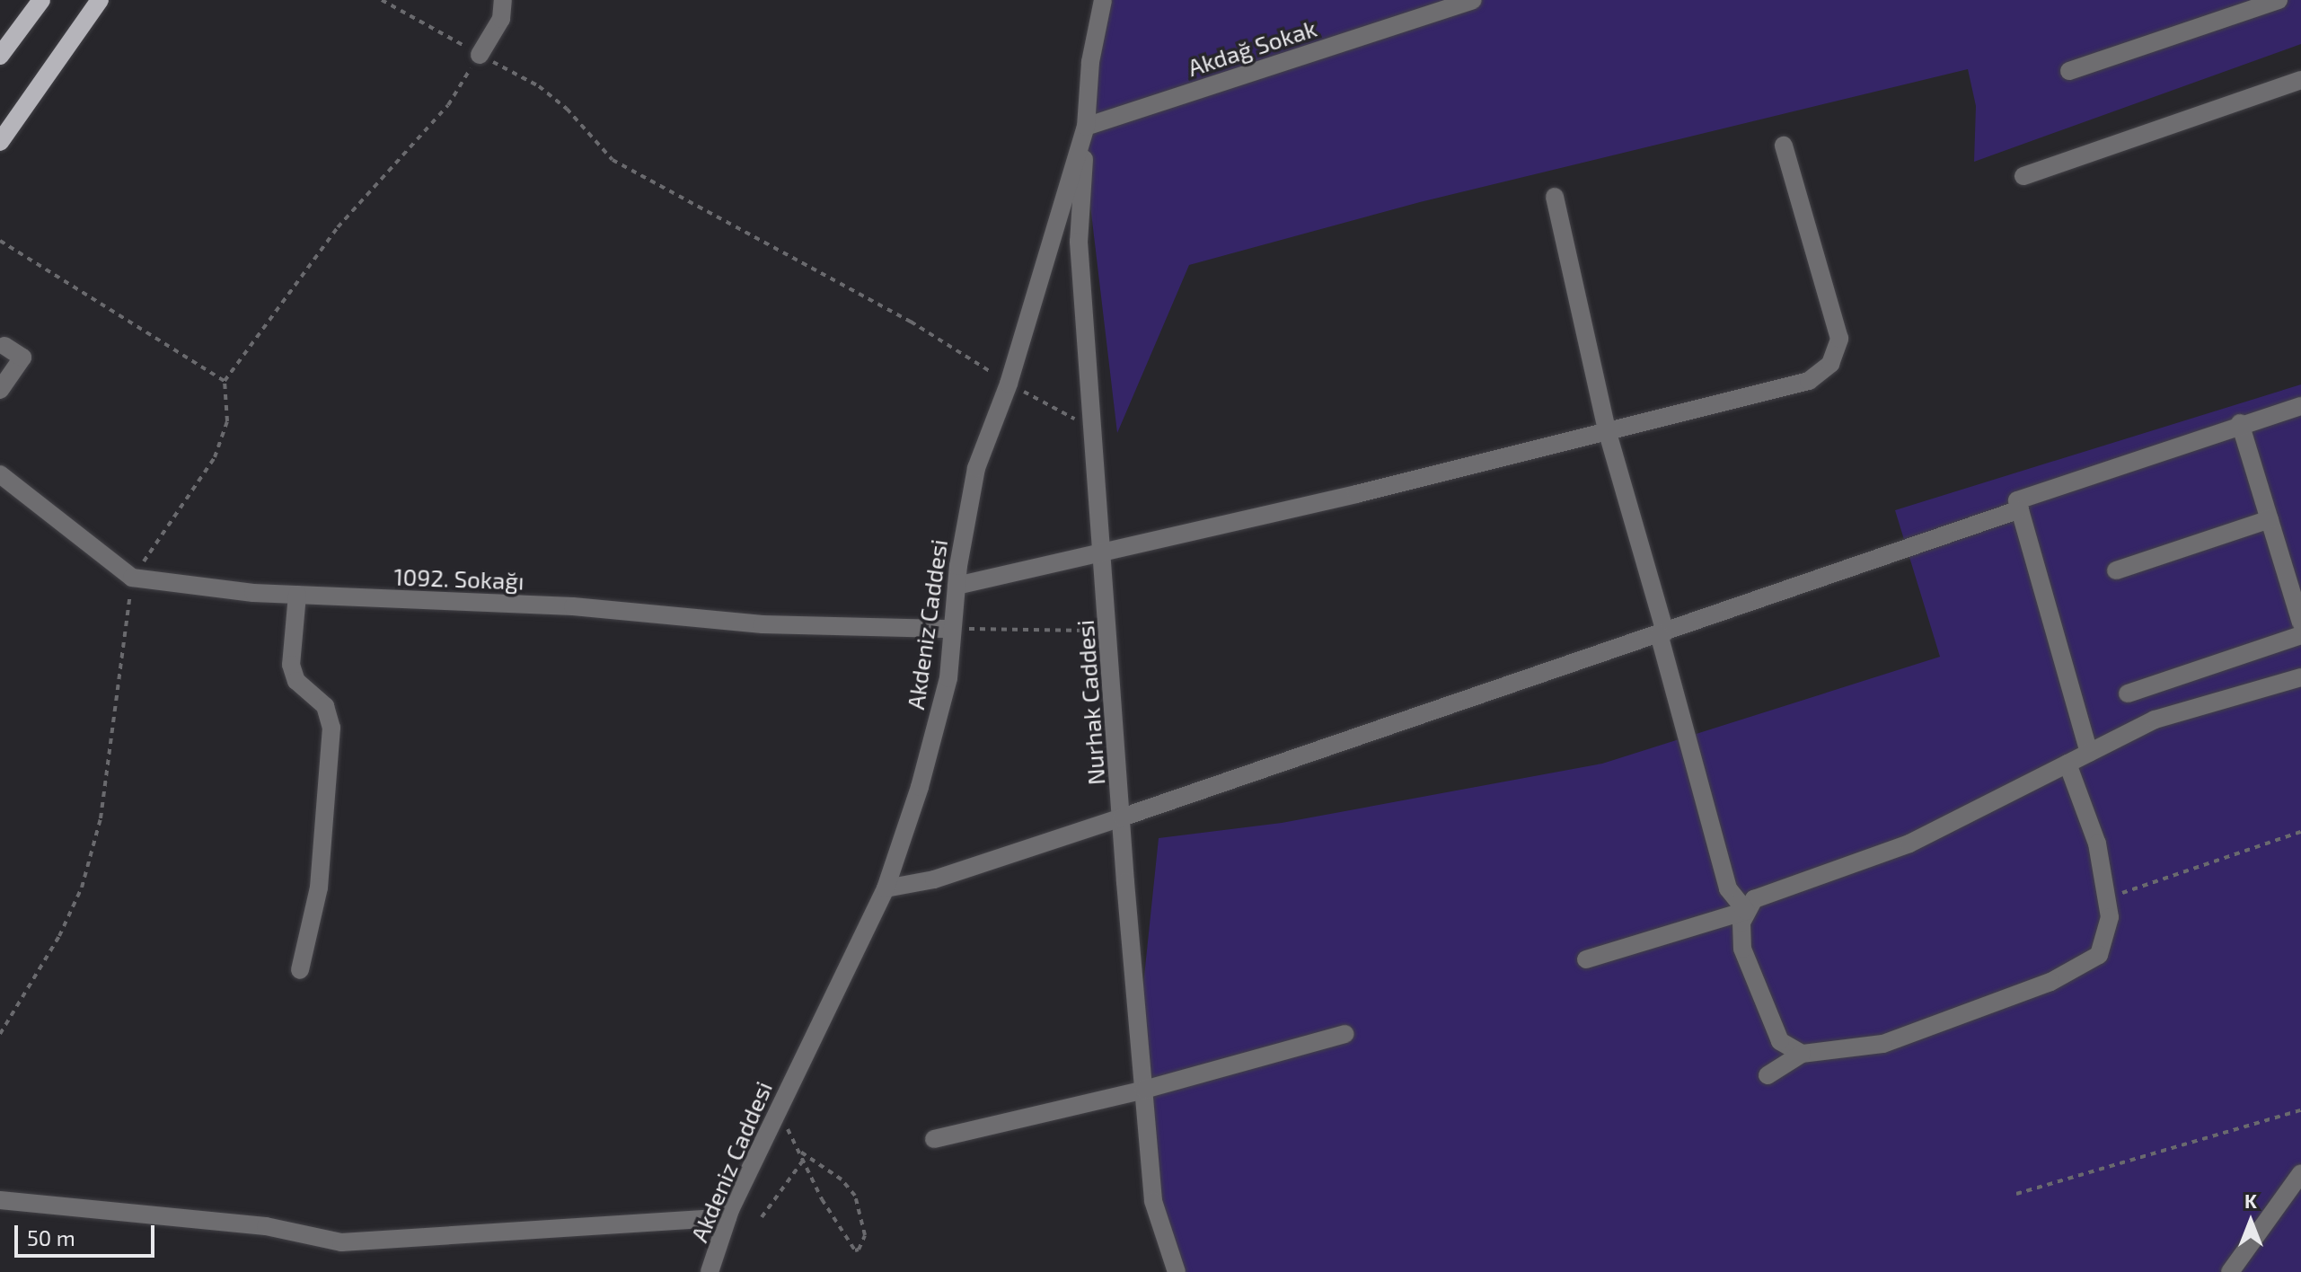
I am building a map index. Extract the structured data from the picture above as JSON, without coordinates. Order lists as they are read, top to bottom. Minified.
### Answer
{"streets":{"street":["Akdağ Sokak","1092. Sokağı","Akdeniz Caddesi","Nurhak Caddesi"]},"crossings":[["Akdağ Sokak","Akdeniz Caddesi"],["Akdağ Sokak","Nurhak Caddesi"],["1092. Sokağı","Akdeniz Caddesi"],["Akdeniz Caddesi","Nurhak Caddesi"]],"scale_bar":"50 m","north":"top"}
